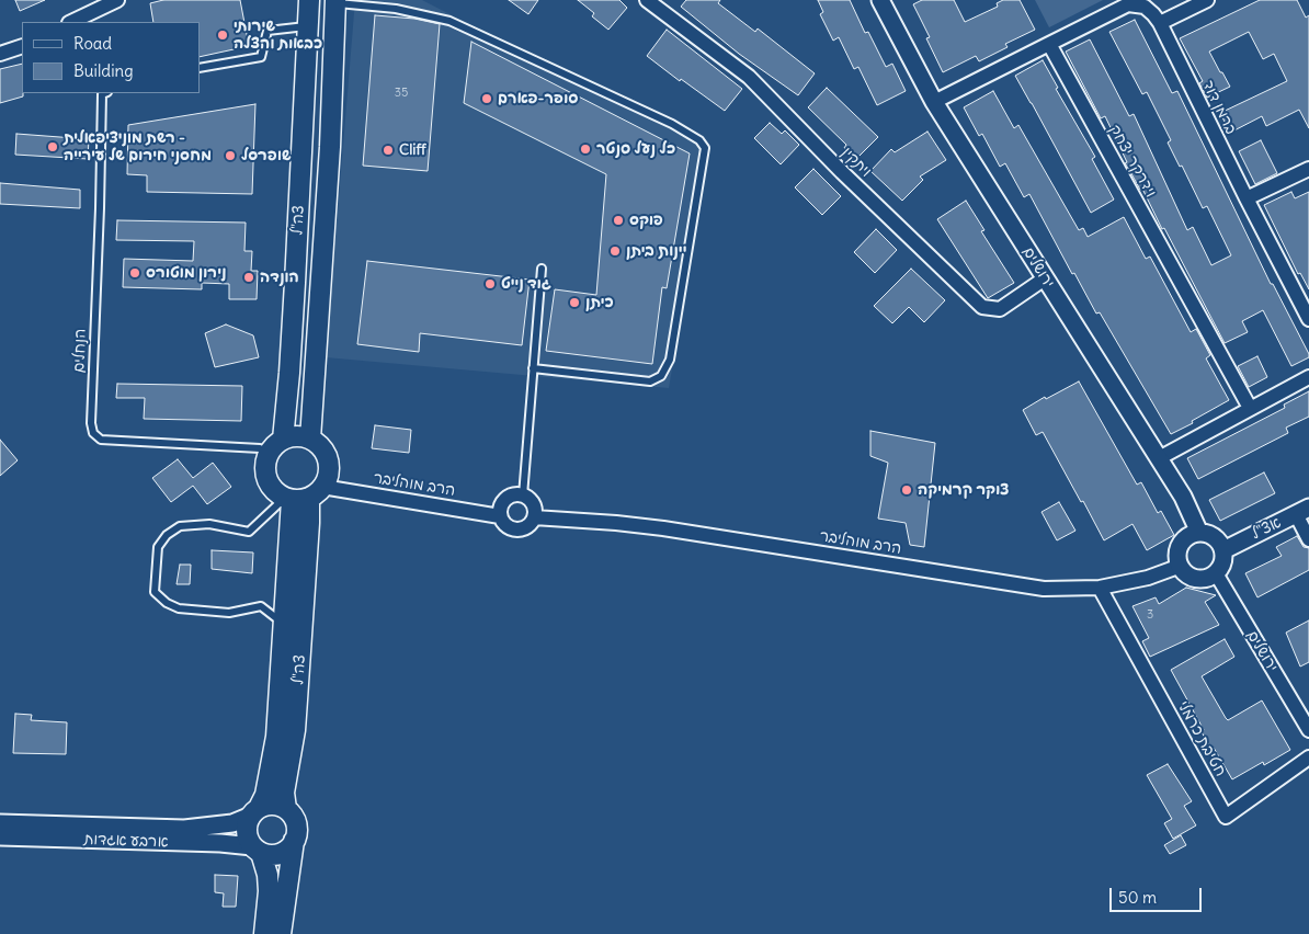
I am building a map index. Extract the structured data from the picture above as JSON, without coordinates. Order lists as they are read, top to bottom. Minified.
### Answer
{"streets":{"main road":["צה\"ל"],"street":["ברמן דוד","וידרקר יצחק","ויתקין","ירושלים","הרב מוהליבר","אצ\"ל","חטיבת כרמלי","ארבע אגדות"],"lane":["הנחלים"]},"crossings":[["ברמן דוד","וידרקר יצחק"],["ויתקין","ירושלים"],["צה\"ל","הנחלים"],["צה\"ל","הרב מוהליבר"],["צה\"ל","ארבע אגדות"],["ירושלים","הרב מוהליבר"],["ירושלים","אצ\"ל"],["הנחלים","הרב מוהליבר"],["הרב מוהליבר","אצ\"ל"],["הרב מוהליבר","חטיבת כרמלי"]],"places":["שירותי כבאות והצלה","סופר-פארם","רשת מוניציפאלית - מחסני חירום של עירייה","כל נעל סנטר","Cliff","שופרסל","פוקס","יינות ביתן","נירון מוטורס","הונדה","גוד נייט","כיתן","צוקר קרמיקה"],"house_numbers":["35","3"],"legend":["Road","Building"],"scale_bar":"50 m"}
